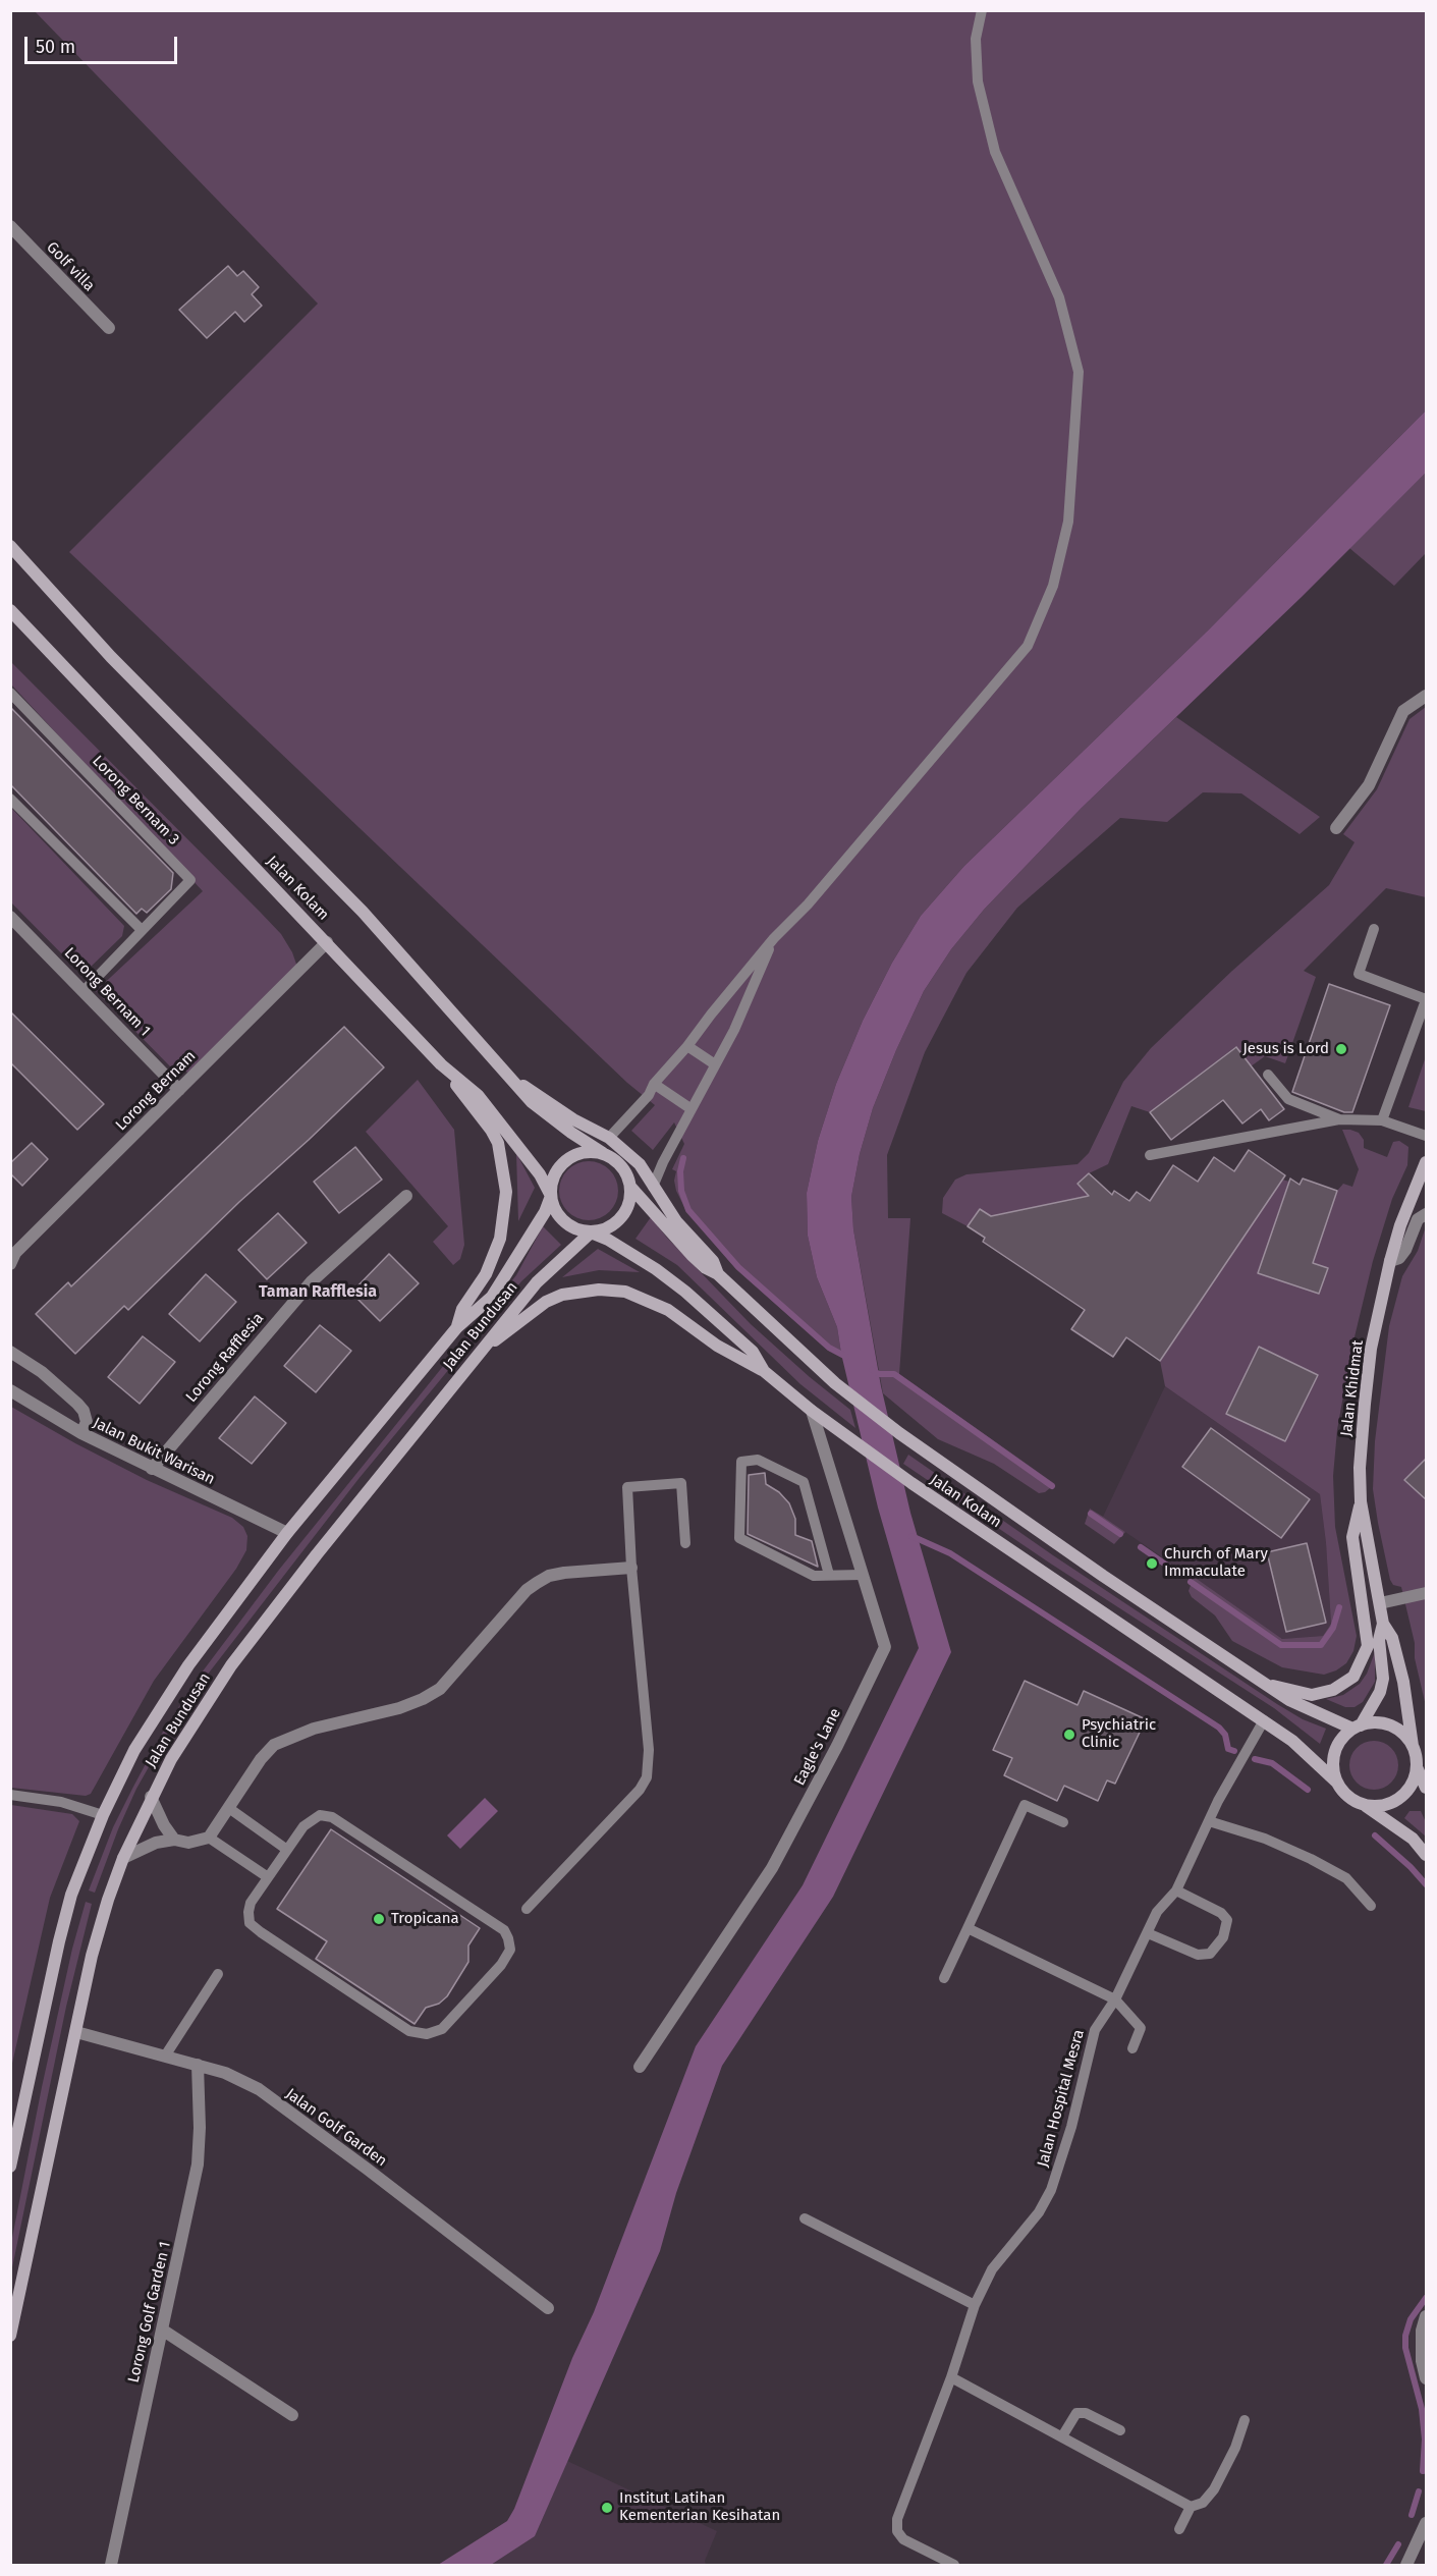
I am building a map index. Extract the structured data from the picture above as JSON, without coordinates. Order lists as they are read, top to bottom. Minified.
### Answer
{"streets":{"main road":["Jalan Kolam","Jalan Bundusan","Jalan Khidmat"],"street":["Golf villa","Lorong Bernam 1","Lorong Bernam","Lorong Rafflesia","Jalan Bukit Warisan","Eagle's Lane","Jalan Golf Garden","Lorong Golf Garden 1"],"lane":["Lorong Bernam 3","Jalan Hospital Mesra"]},"crossings":[["Lorong Bernam 3","Lorong Bernam 1"],["Jalan Kolam","Lorong Bernam"],["Jalan Kolam","Jalan Bundusan"],["Jalan Kolam","Jalan Khidmat"],["Jalan Kolam","Eagle's Lane"],["Jalan Kolam","Jalan Hospital Mesra"],["Lorong Bernam 1","Lorong Bernam"],["Jalan Bundusan","Jalan Bukit Warisan"],["Jalan Bundusan","Jalan Golf Garden"],["Lorong Rafflesia","Jalan Bukit Warisan"],["Jalan Golf Garden","Lorong Golf Garden 1"]],"districts":["Taman Rafflesia"],"places":["Jesus is Lord","Church of Mary Immaculate","Psychiatric Clinic","Tropicana","Institut Latihan Kementerian Kesihatan"],"scale_bar":"50 m"}
